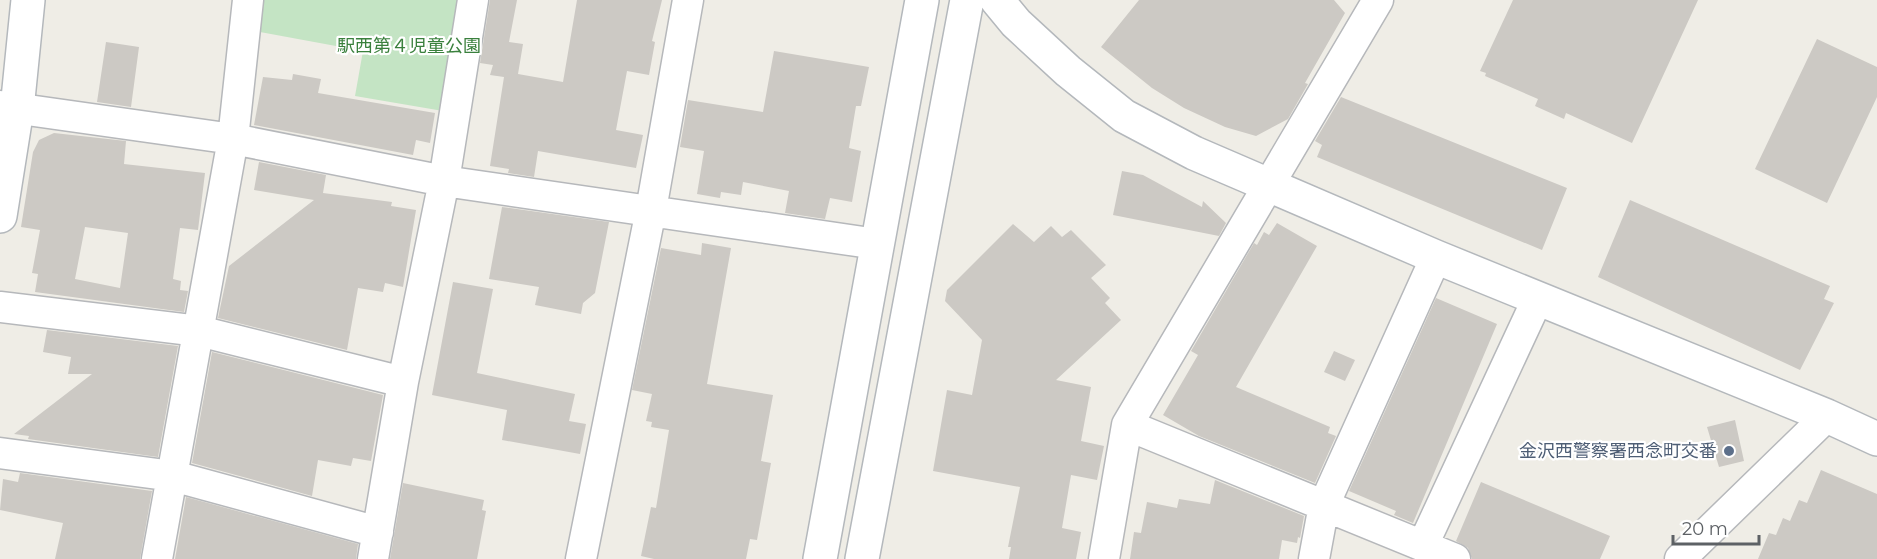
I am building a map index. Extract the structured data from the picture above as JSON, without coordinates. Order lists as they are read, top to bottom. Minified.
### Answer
{"parks":["駅西第４児童公園"],"places":["金沢西警察署西念町交番"],"scale_bar":"20 m"}
